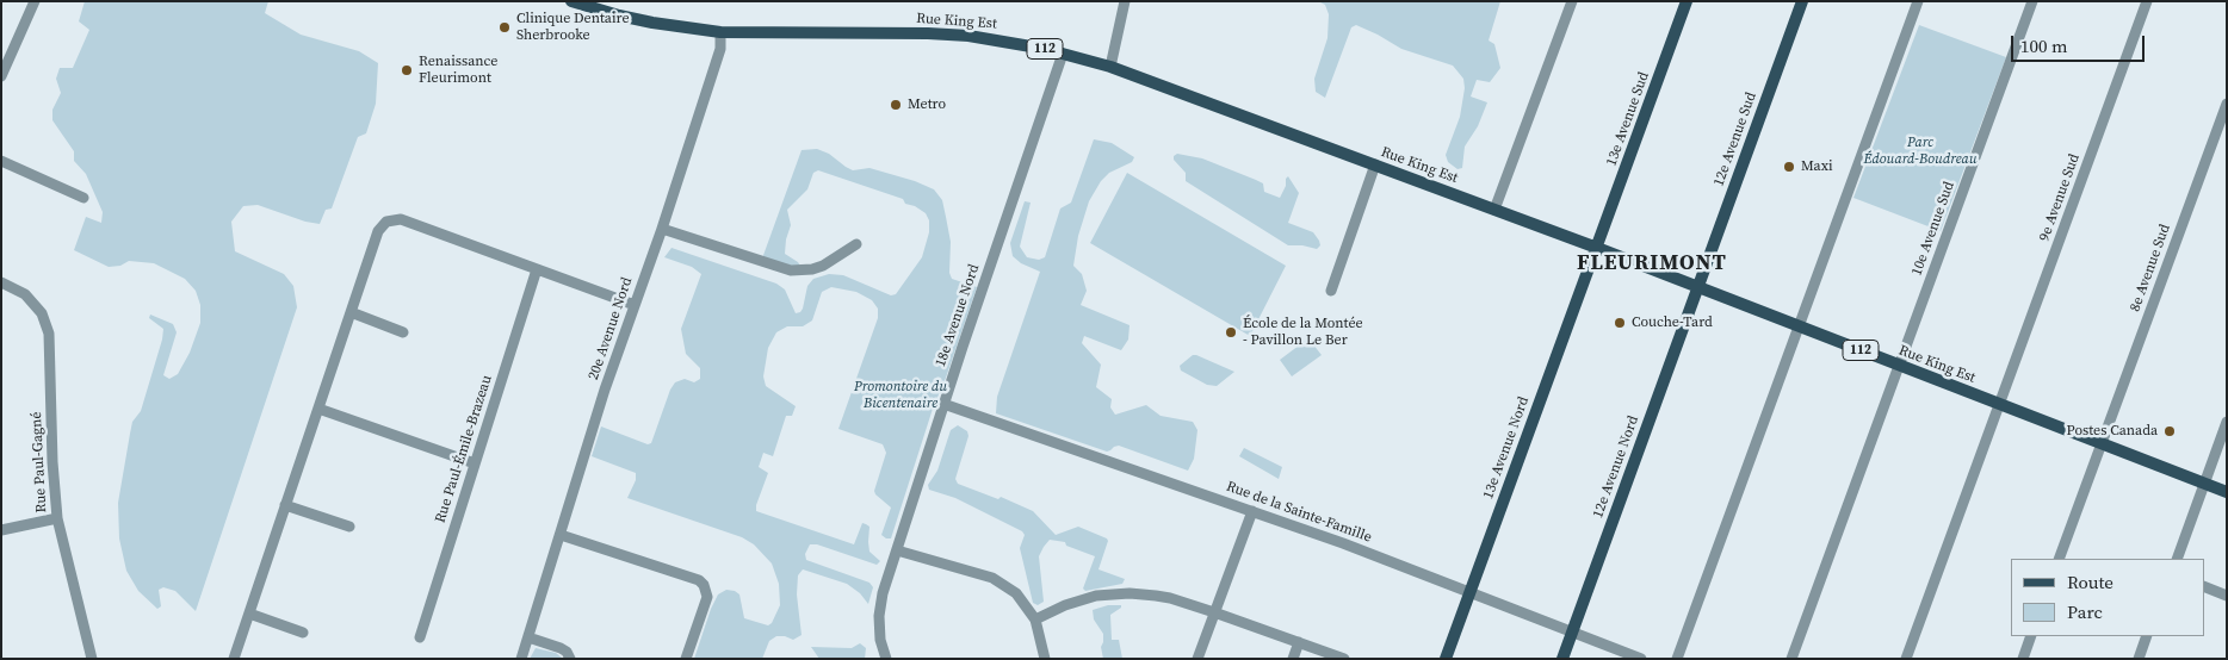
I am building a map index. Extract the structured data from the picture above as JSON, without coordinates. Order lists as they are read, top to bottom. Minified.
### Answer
{"streets":{"main road":["Rue King Est","112","13e Avenue Sud","12e Avenue Sud","13e Avenue Nord","12e Avenue Nord"],"street":["9e Avenue Sud","10e Avenue Sud","8e Avenue Sud","18e Avenue Nord","20e Avenue Nord","Rue Paul-Émile-Brazeau","Rue Paul-Gagné","Rue de la Sainte-Famille"]},"crossings":[["Rue King Est","13e Avenue Sud"],["Rue King Est","12e Avenue Sud"],["Rue King Est","9e Avenue Sud"],["Rue King Est","10e Avenue Sud"],["Rue King Est","8e Avenue Sud"],["Rue King Est","18e Avenue Nord"],["Rue King Est","20e Avenue Nord"],["Rue King Est","13e Avenue Nord"],["Rue King Est","12e Avenue Nord"],["13e Avenue Sud","13e Avenue Nord"],["12e Avenue Sud","12e Avenue Nord"],["18e Avenue Nord","Rue de la Sainte-Famille"],["13e Avenue Nord","Rue de la Sainte-Famille"],["12e Avenue Nord","Rue de la Sainte-Famille"]],"districts":["FLEURIMONT"],"parks":["Parc Édouard-Boudreau","Promontoire du Bicentenaire"],"places":["Clinique Dentaire Sherbrooke","Renaissance Fleurimont","Metro","Maxi","Couche-Tard","École de la Montée - Pavillon Le Ber","Postes Canada"],"legend":["Route","Parc"],"scale_bar":"100 m"}
